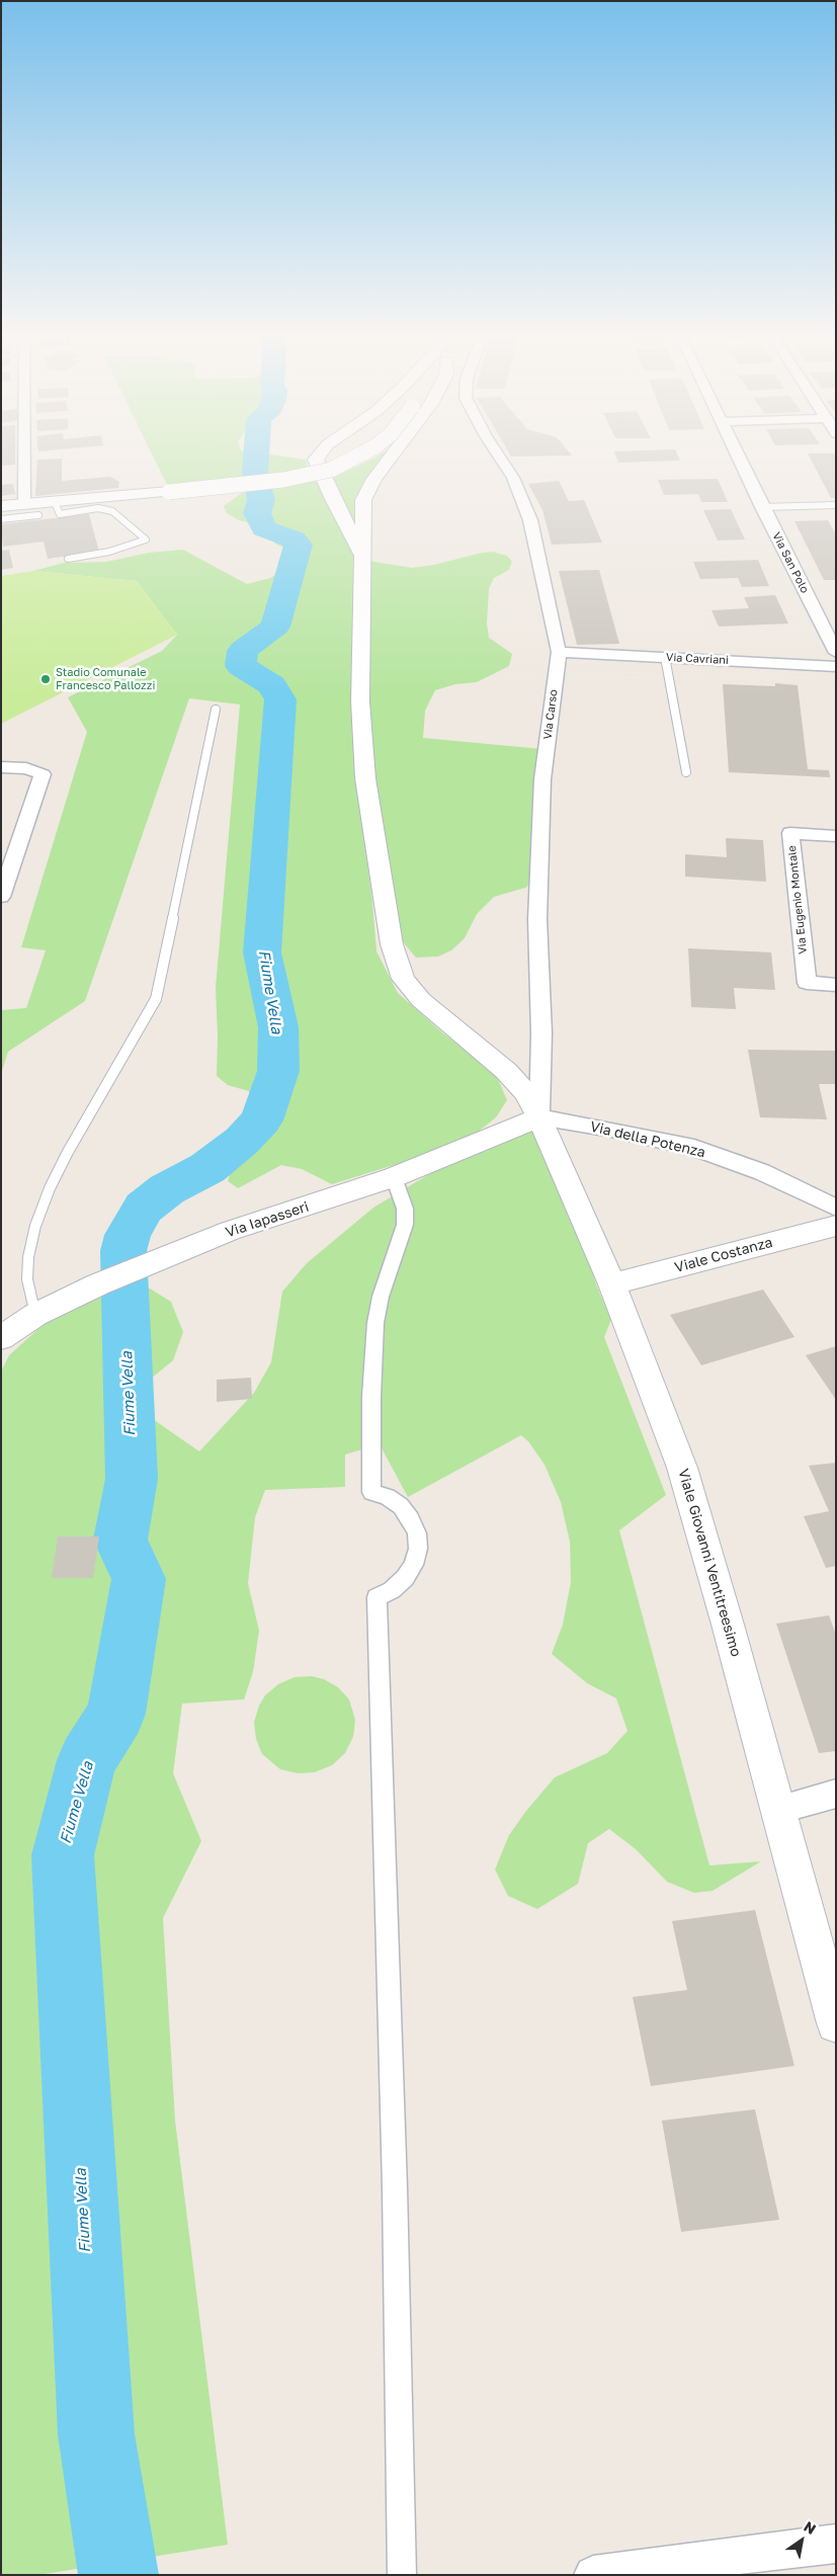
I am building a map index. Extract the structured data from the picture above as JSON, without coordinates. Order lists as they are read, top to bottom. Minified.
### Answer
{"streets":{"street":["Via San Polo","Via Cavriani","Via Carso","Via Eugenio Montale","Via della Potenza","Via Iapasseri","Viale Costanza","Viale Giovanni Ventitreesimo"]},"crossings":[["Via Cavriani","Via Carso"],["Via Carso","Via della Potenza"],["Via Carso","Via Iapasseri"],["Via Carso","Viale Giovanni Ventitreesimo"],["Via della Potenza","Via Iapasseri"],["Via della Potenza","Viale Giovanni Ventitreesimo"],["Via Iapasseri","Viale Giovanni Ventitreesimo"],["Viale Costanza","Viale Giovanni Ventitreesimo"]],"water":["Fiume Vella"],"places":["Stadio Comunale Francesco Pallozzi"],"north":"top right"}
